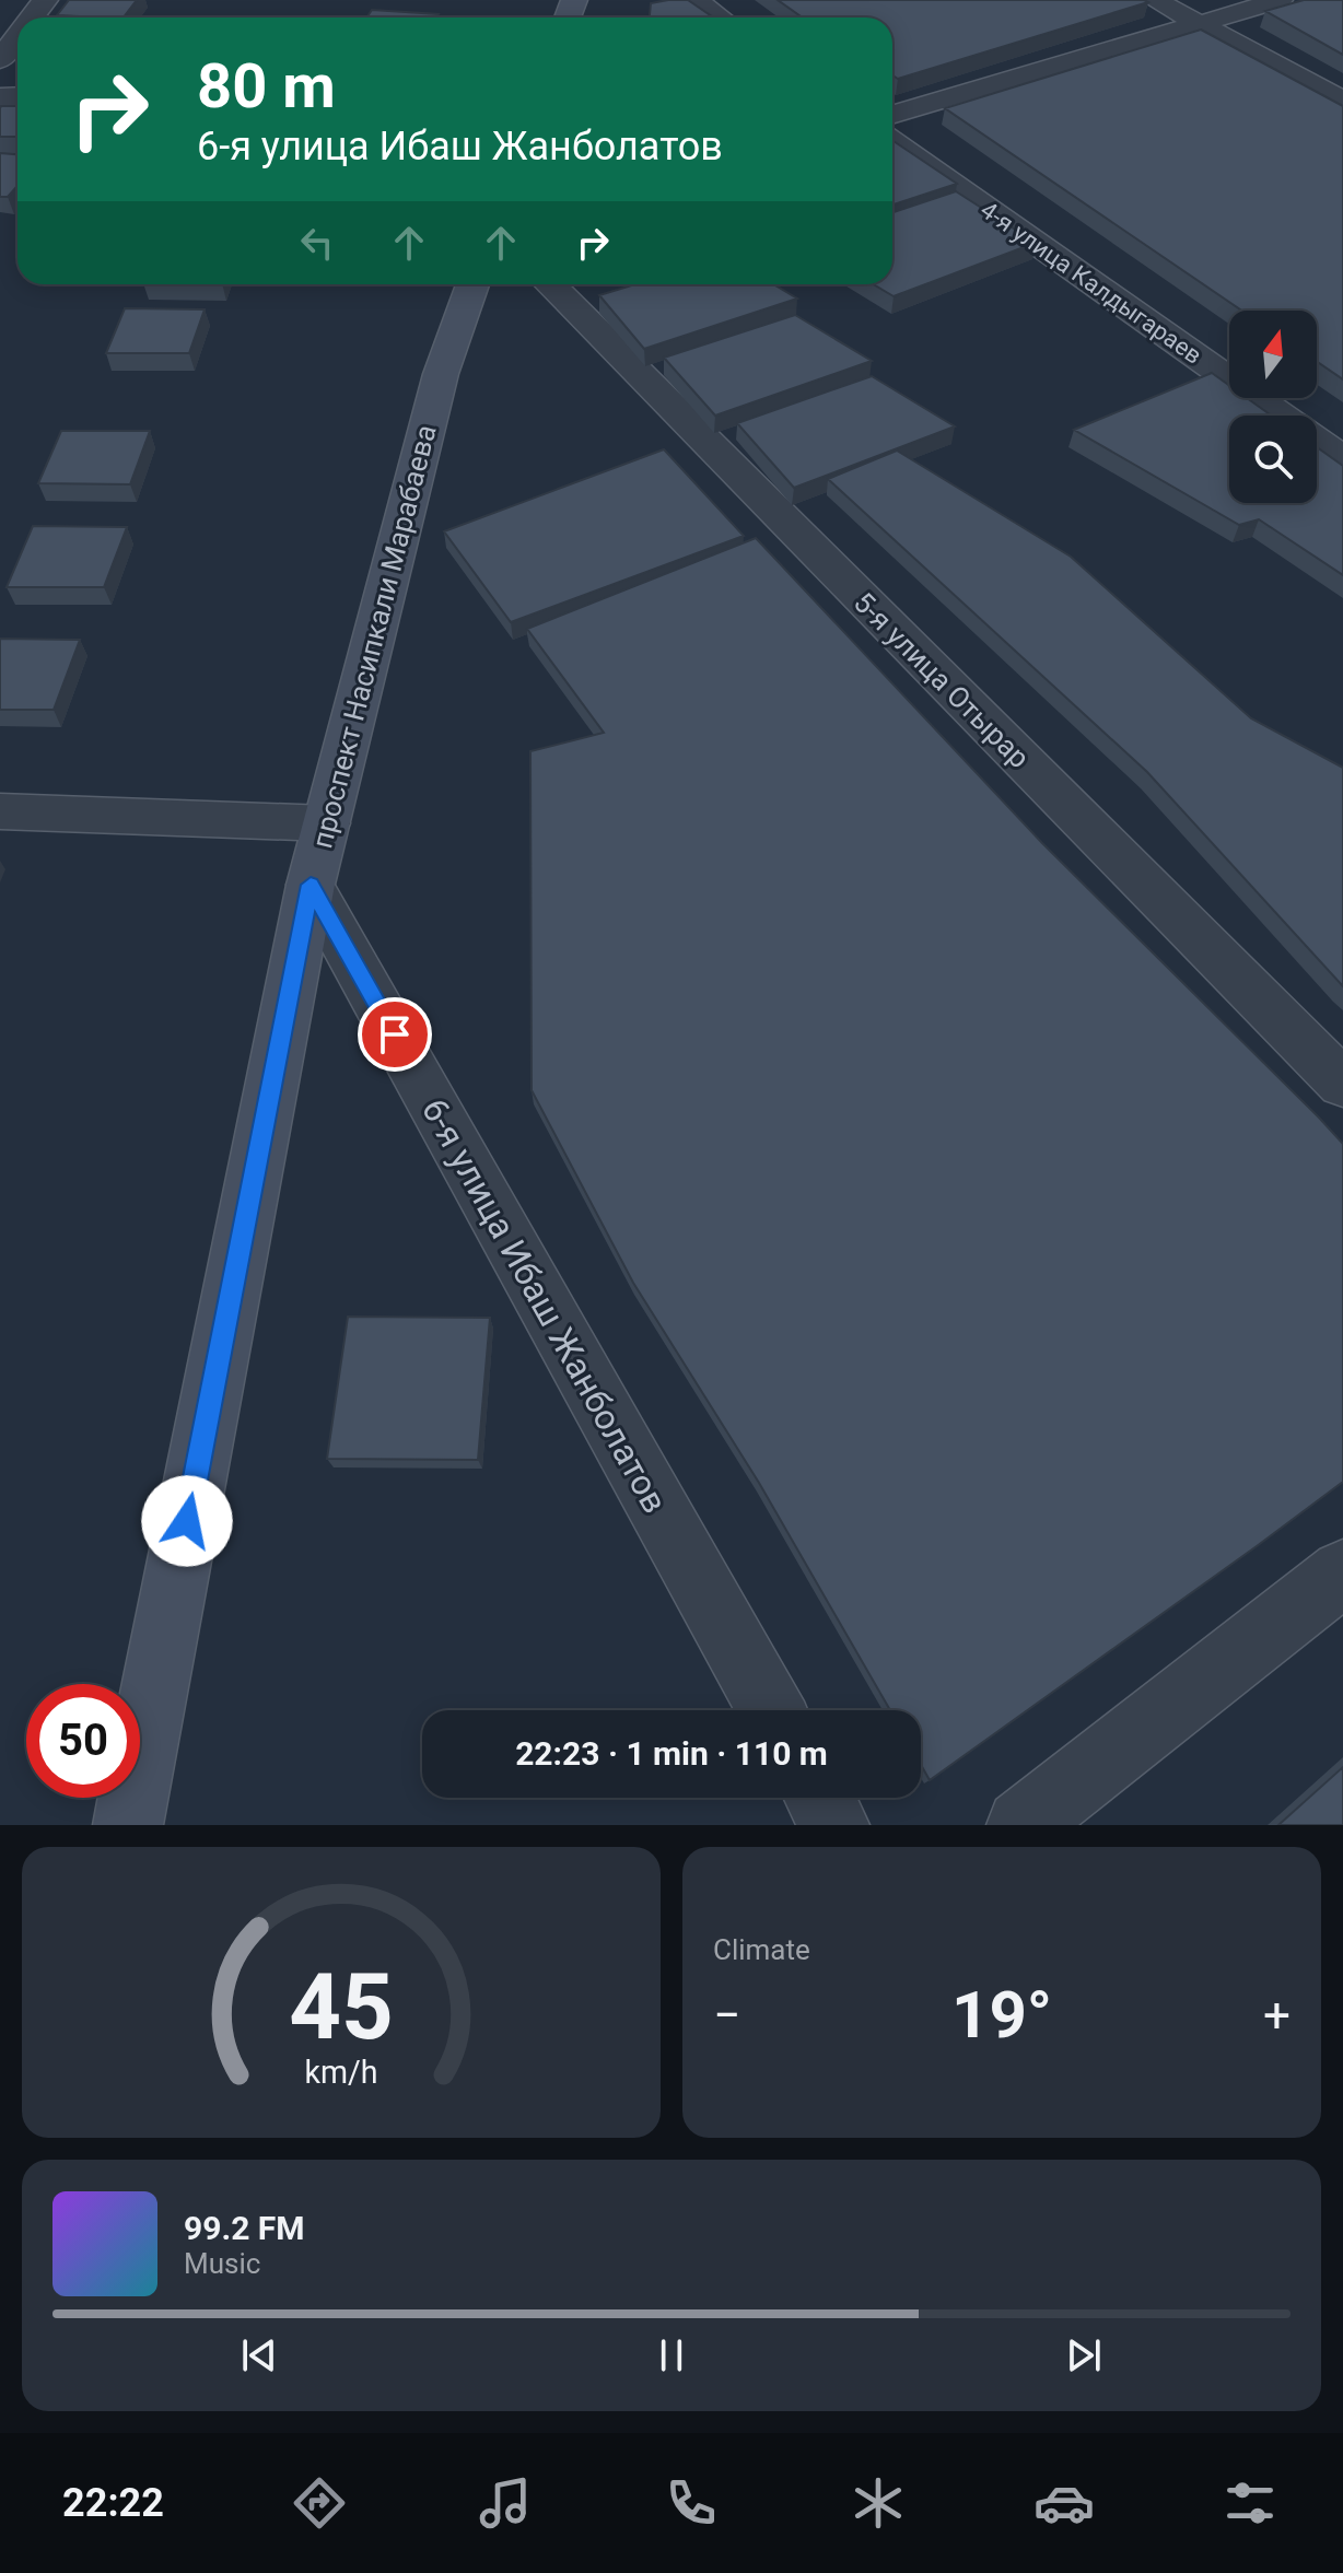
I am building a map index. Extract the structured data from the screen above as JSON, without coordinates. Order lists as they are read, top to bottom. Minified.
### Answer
{"streets":{"main road":["проспект Насипкали Марабаева"],"street":["4-я улица Калдыгараев","5-я улица Отырар","6-я улица Ибаш Жанболатов"]},"crossings":[["проспект Насипкали Марабаева","6-я улица Ибаш Жанболатов"]],"north":"top","page":{"turn":["80 m","6-я улица Ибаш Жанболатов"],"limit":"50","trip":"22:23 · 1 min · 110 m","tile":"Climate","heat":["−","19°","+"],"song":["99.2 FM","Music"],"tabs":"22:22","gauge":["45","km/h"]}}
